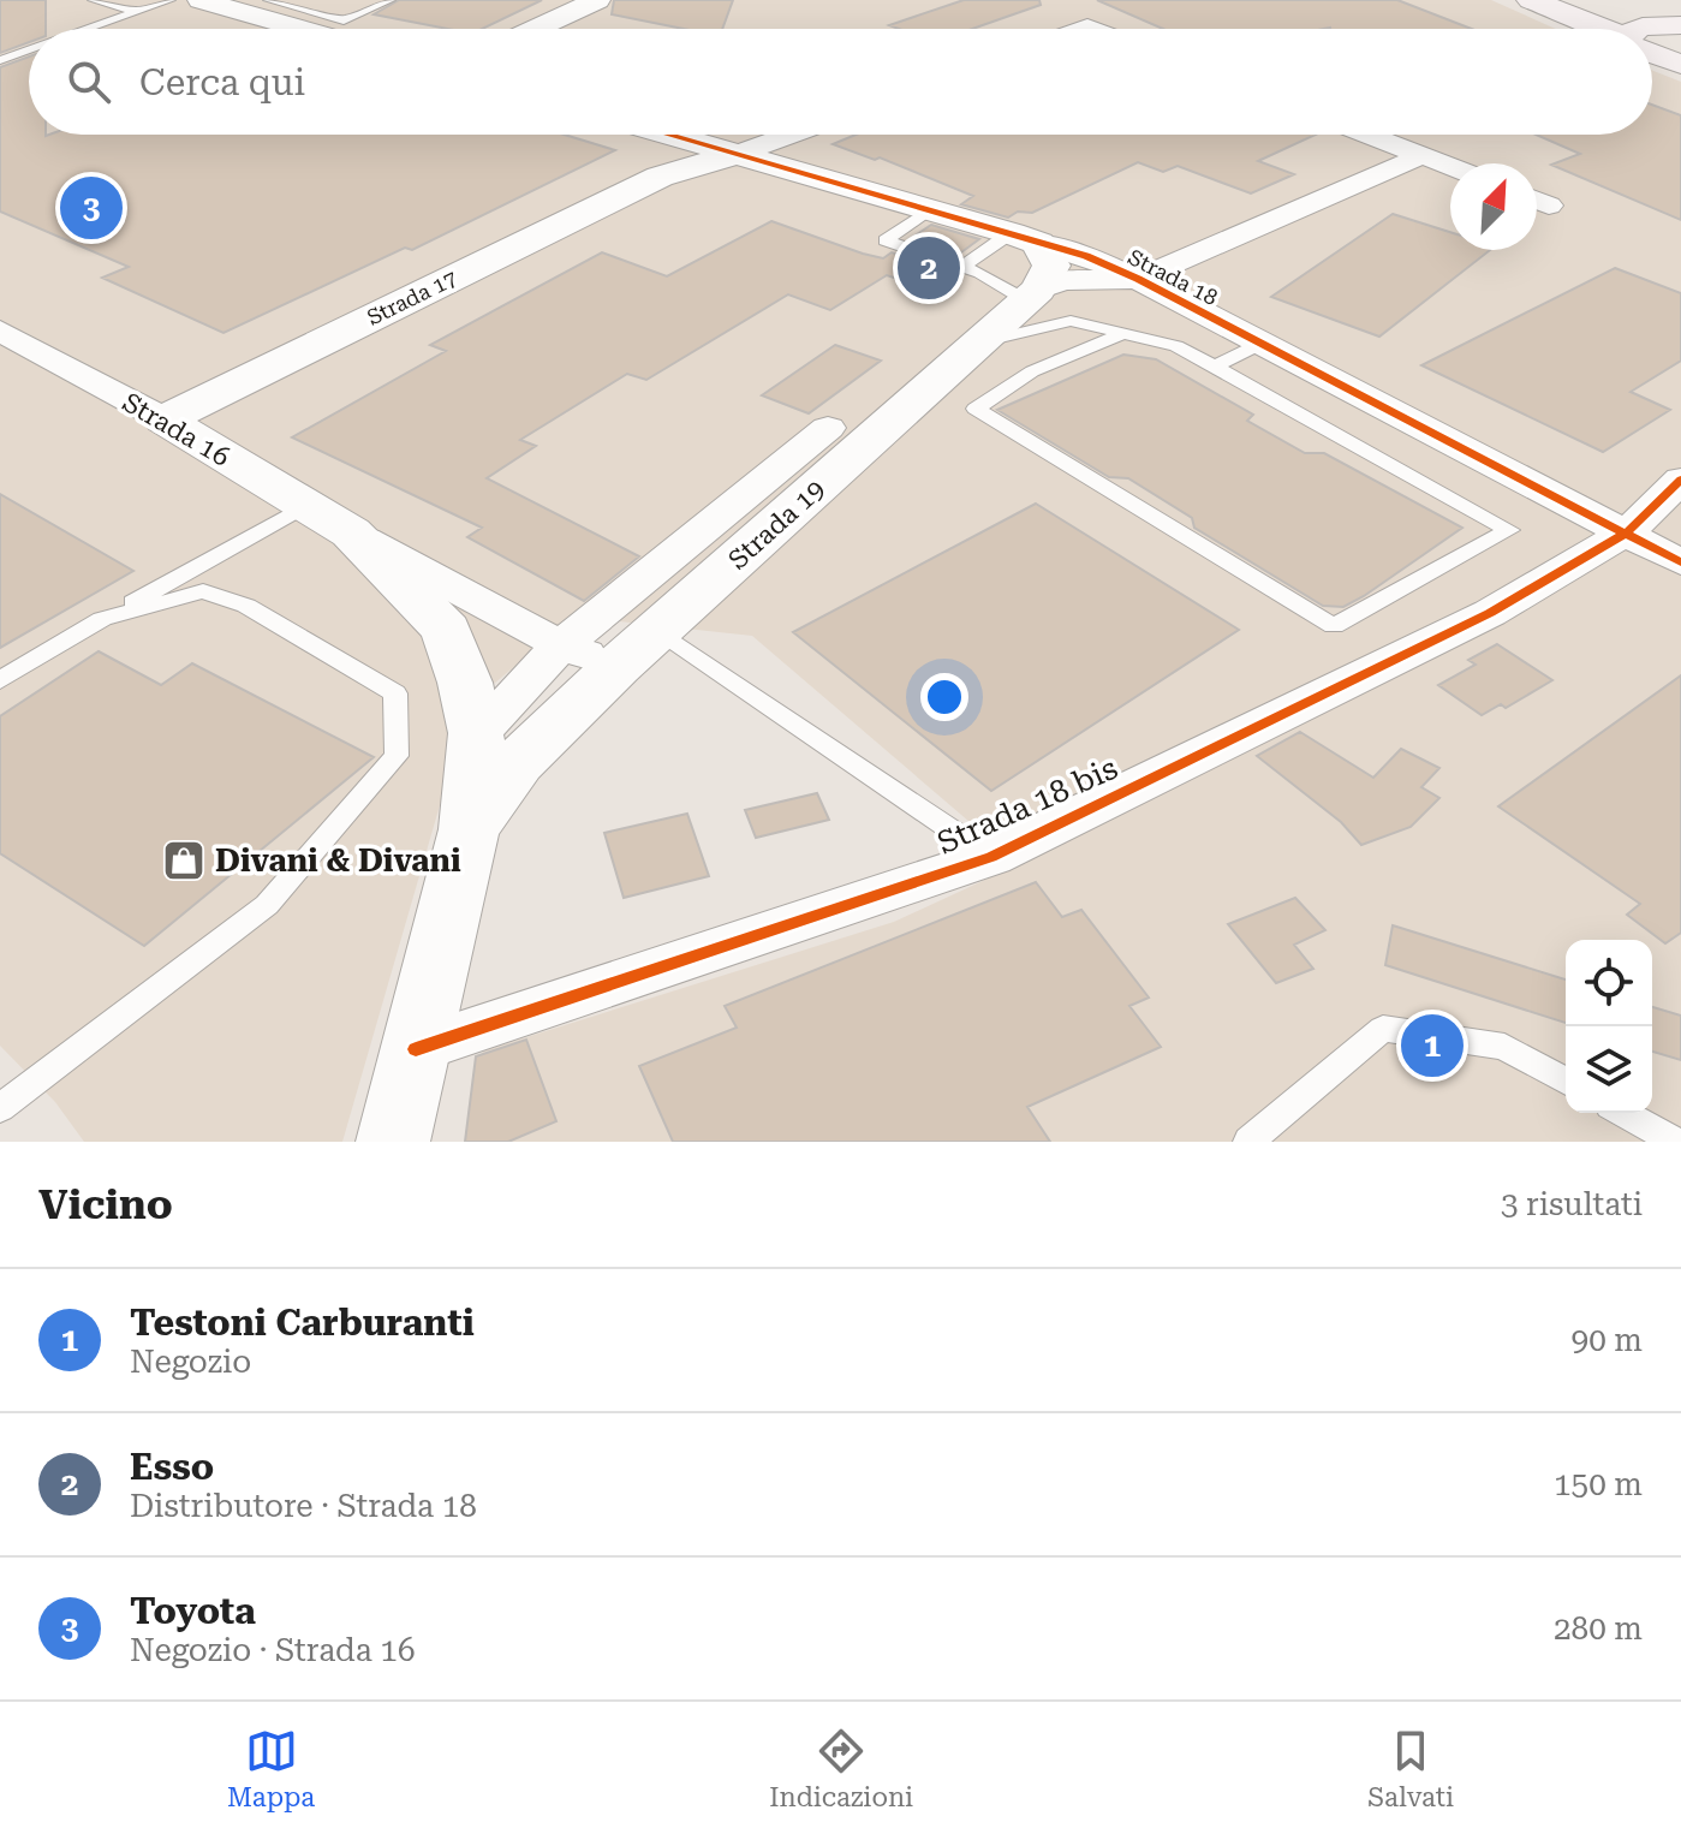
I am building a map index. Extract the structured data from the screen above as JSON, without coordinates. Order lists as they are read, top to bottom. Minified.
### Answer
{"streets":{"street":["Strada 18","Strada 17","Strada 16","Strada 19","Strada 18 bis"]},"crossings":[["Strada 18","Strada 17"],["Strada 18","Strada 19"],["Strada 18","Strada 18 bis"],["Strada 17","Strada 16"],["Strada 16","Strada 19"],["Strada 19","Strada 18 bis"]],"places":{"shop":["Divani & Divani"]},"north":"top right","page":{"search":"Cerca qui","pins":["3","2","1"],"heading":["Vicino","3 risultati"],"list":[{"mark":"1","name":"Testoni Carburanti","note":"Negozio","value":"90 m"},{"mark":"2","name":"Esso","note":"Distributore · Strada 18","value":"150 m"},{"mark":"3","name":"Toyota","note":"Negozio · Strada 16","value":"280 m"}],"nav":["Mappa","Indicazioni","Salvati"]}}
